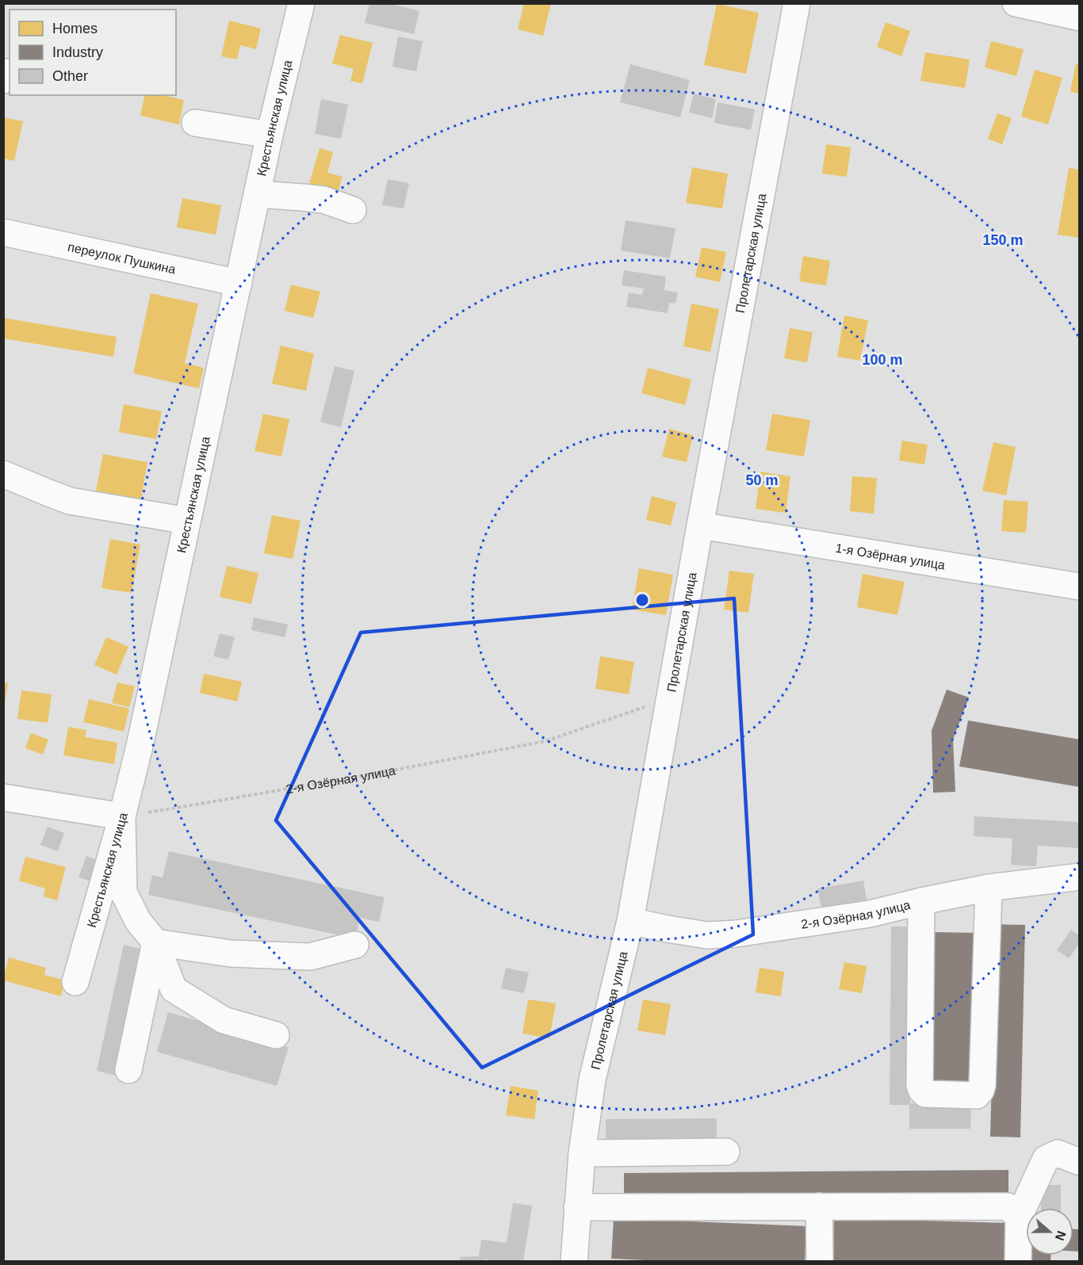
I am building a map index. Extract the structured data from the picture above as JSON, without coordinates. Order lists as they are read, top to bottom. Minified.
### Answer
{"streets":{"street":["Крестьянская улица","Пролетарская улица","переулок Пушкина","1-я Озёрная улица","2-я Озёрная улица"]},"crossings":[["Крестьянская улица","переулок Пушкина"],["Крестьянская улица","2-я Озёрная улица"],["Пролетарская улица","1-я Озёрная улица"],["Пролетарская улица","2-я Озёрная улица"]],"legend":["Homes","Industry","Other"],"north":"right","rings":["150 m","100 m","50 m"]}
